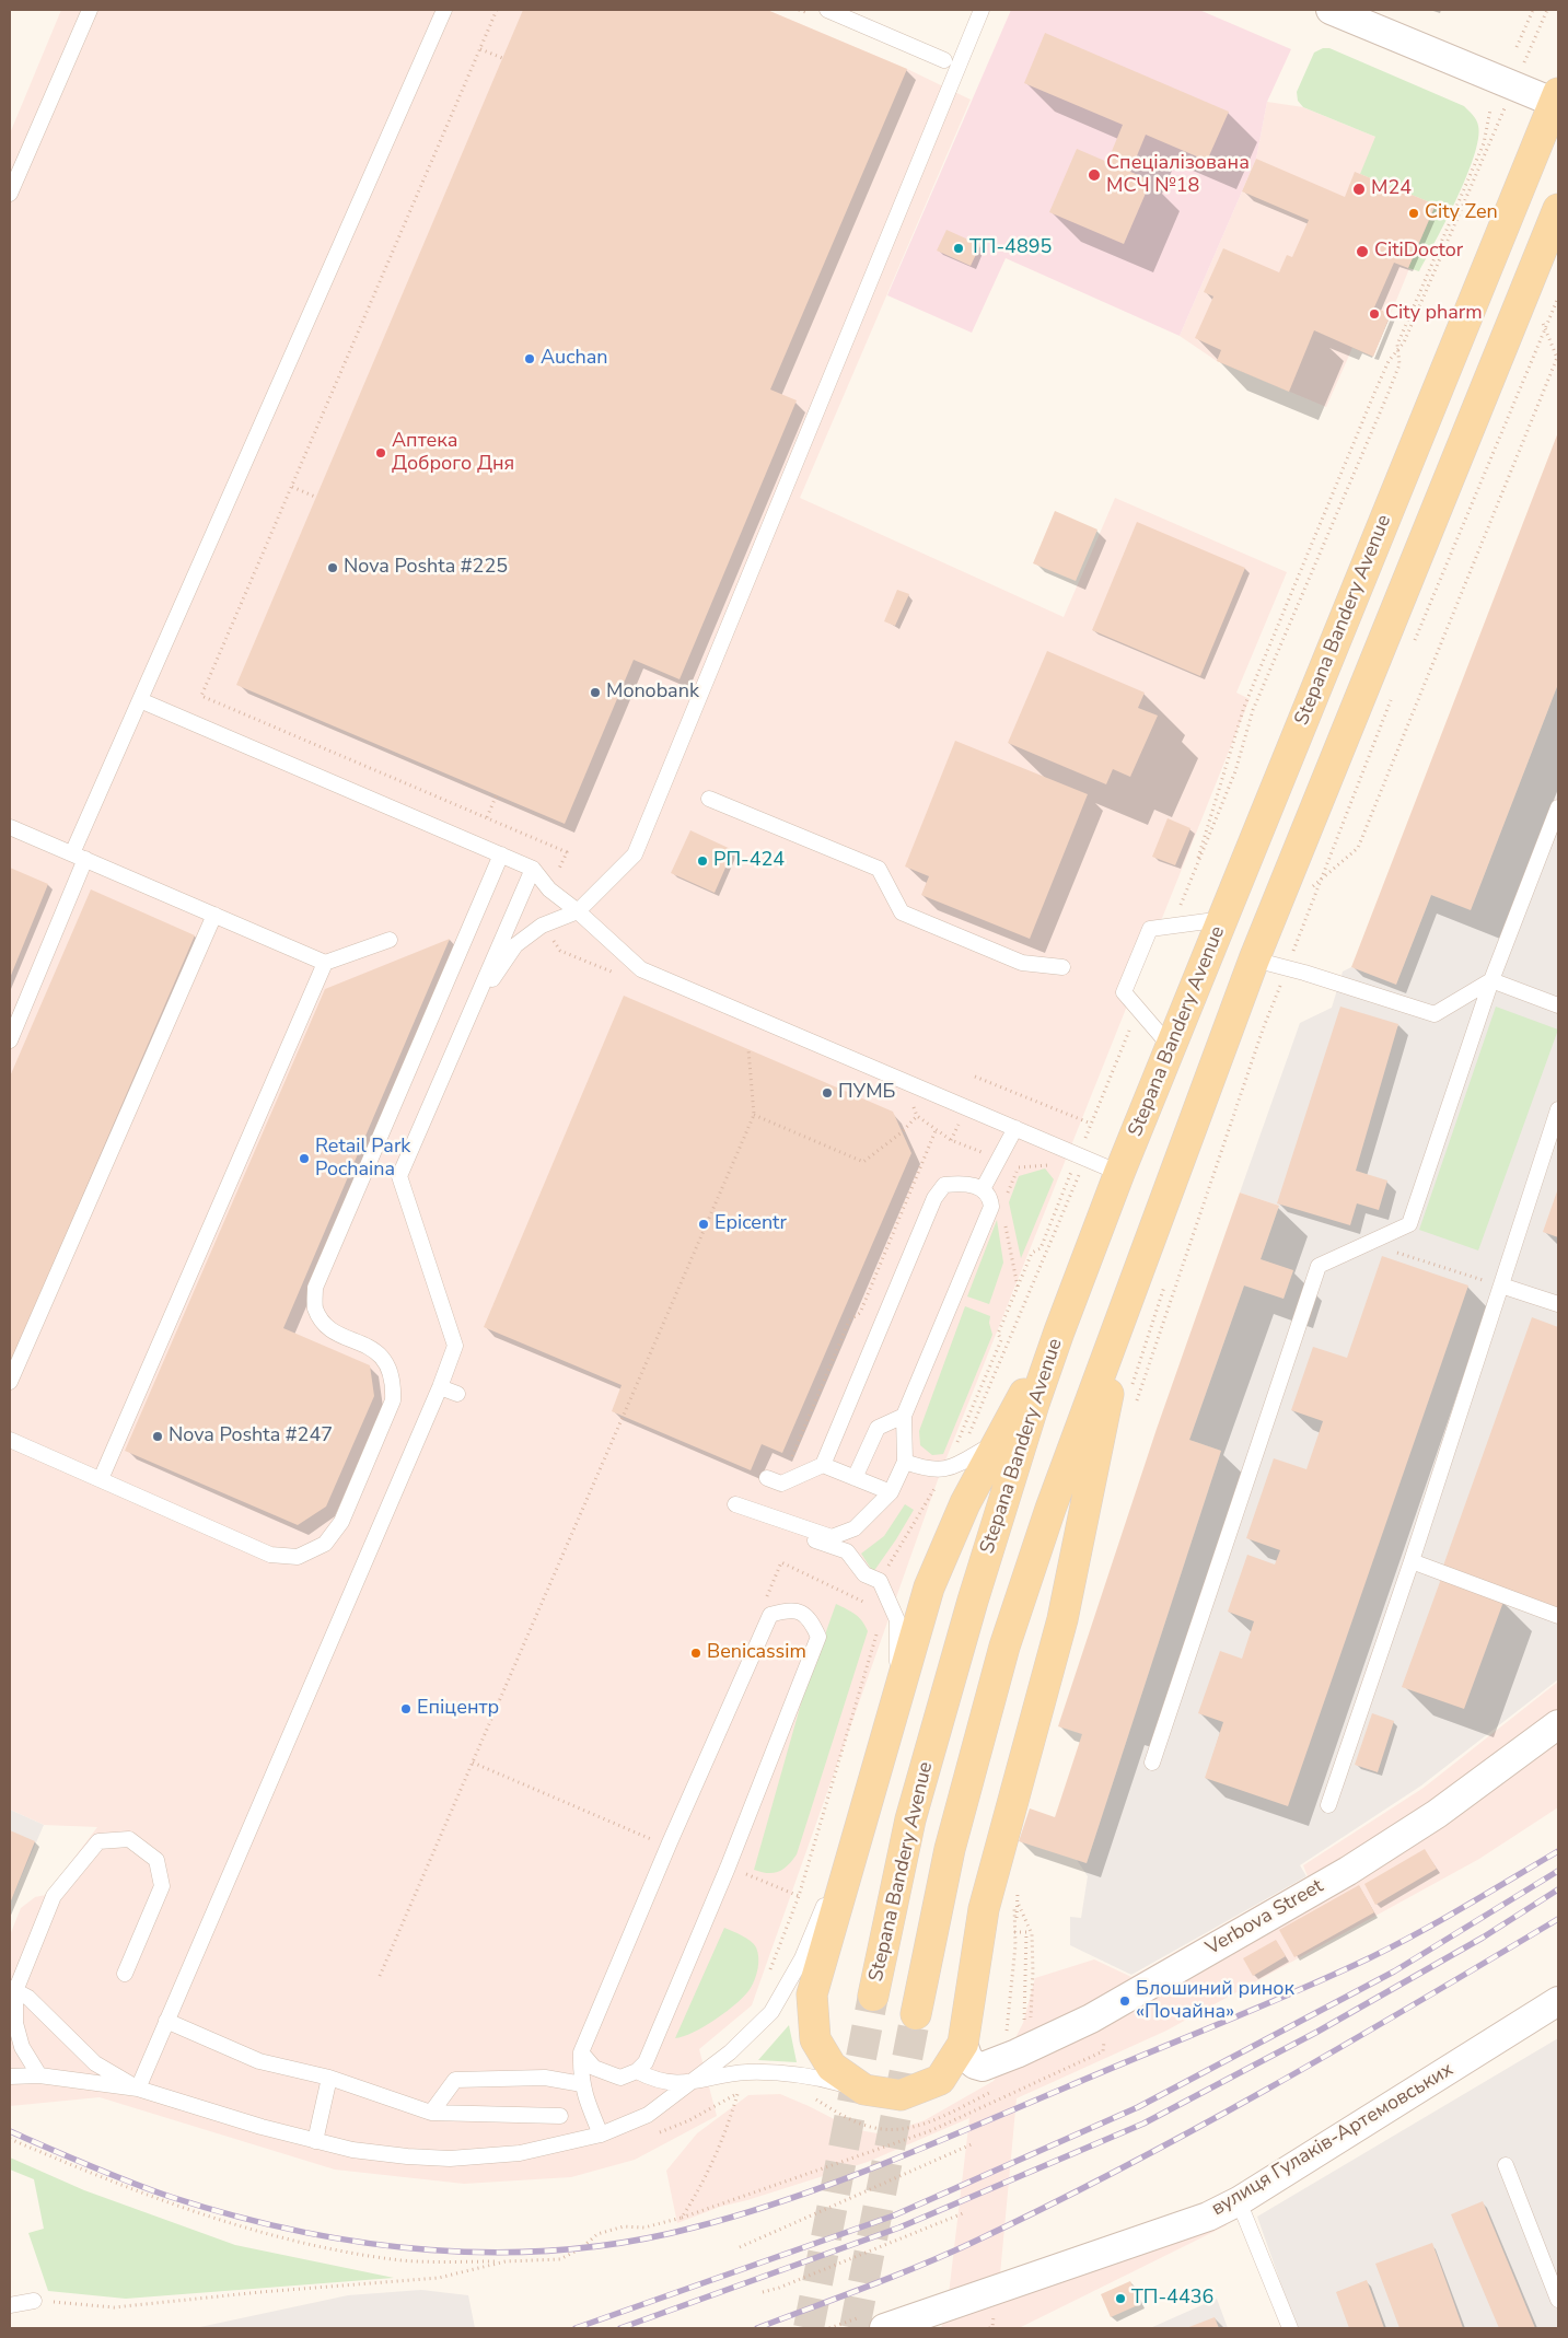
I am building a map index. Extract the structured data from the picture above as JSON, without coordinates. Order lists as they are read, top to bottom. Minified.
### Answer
{"streets":{"main road":["Stepana Bandery Avenue"],"street":["Verbova Street","вулиця Гулаків-Артемовських"]},"places":["Спеціалізована МСЧ №18","М24","City Zen","ТП-4895","CitiDoctor","City pharm","Auchan","Аптека Доброго Дня","Nova Poshta #225","Monobank","РП-424","ПУМБ","Retail Park Pochaina","Epicentr","Nova Poshta #247","Benicassim","Епіцентр","Блошиний ринок «Почайна»","ТП-4436"]}
